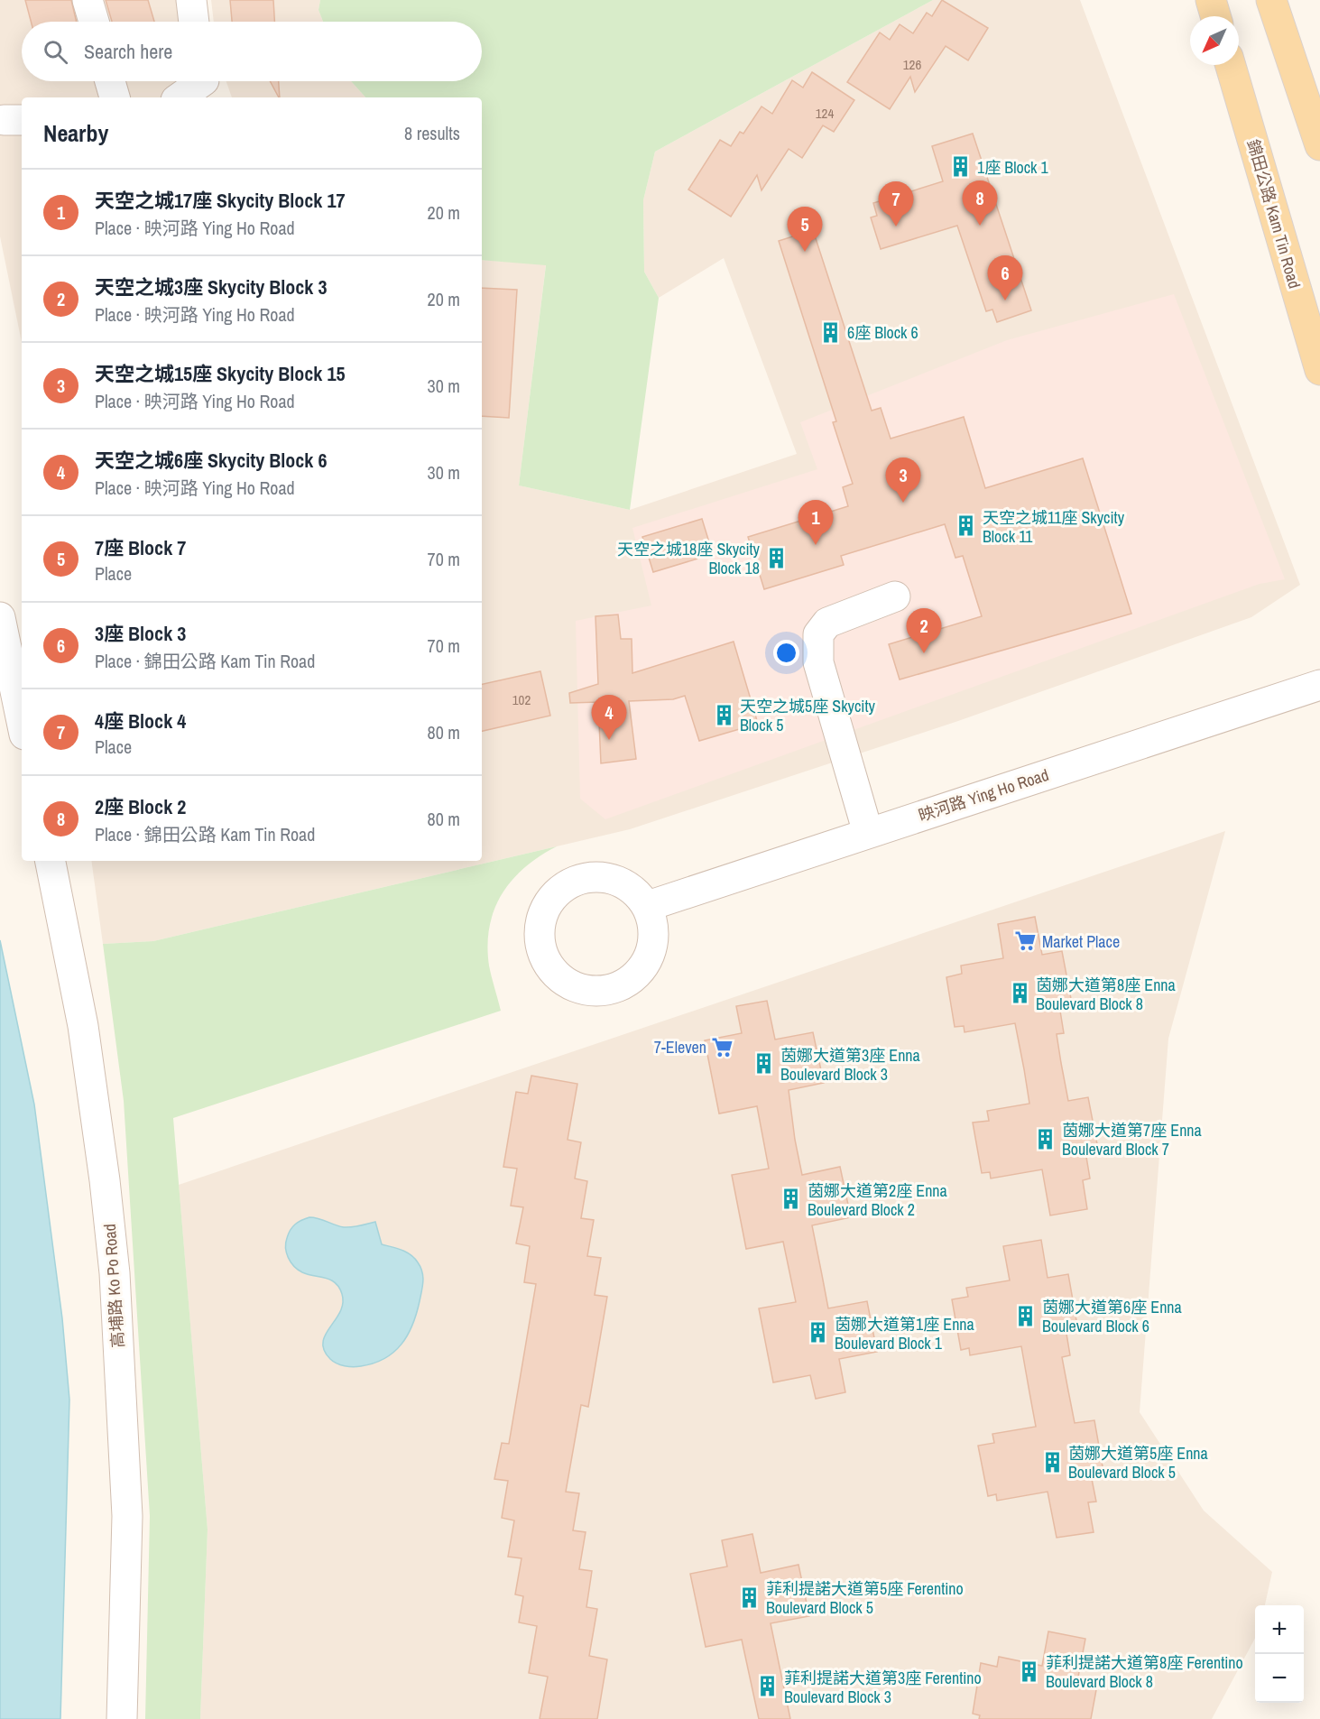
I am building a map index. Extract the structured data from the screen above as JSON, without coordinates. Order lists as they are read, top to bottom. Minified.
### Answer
{"streets":{"main road":["錦田公路 Kam Tin Road"],"street":["映河路 Ying Ho Road","高埔路 Ko Po Road"]},"places":{"building":["1座 Block 1","6座 Block 6","天空之城11座 Skycity Block 11","天空之城18座 Skycity Block 18","天空之城5座 Skycity Block 5","茵娜大道第8座 Enna Boulevard Block 8","茵娜大道第3座 Enna Boulevard Block 3","茵娜大道第7座 Enna Boulevard Block 7","茵娜大道第2座 Enna Boulevard Block 2","茵娜大道第6座 Enna Boulevard Block 6","茵娜大道第1座 Enna Boulevard Block 1","茵娜大道第5座 Enna Boulevard Block 5","菲利提諾大道第5座 Ferentino Boulevard Block 5","菲利提諾大道第8座 Ferentino Boulevard Block 8","菲利提諾大道第3座 Ferentino Boulevard Block 3"],"supermarket":["Market Place","7-Eleven"]},"house_numbers":["126","124","102"],"north":"bottom left","page":{"search":"Search here","heading":["Nearby","8 results"],"list":[{"mark":"1","name":"天空之城17座 Skycity Block 17","note":"Place · 映河路 Ying Ho Road","value":"20 m"},{"mark":"2","name":"天空之城3座 Skycity Block 3","note":"Place · 映河路 Ying Ho Road","value":"20 m"},{"mark":"3","name":"天空之城15座 Skycity Block 15","note":"Place · 映河路 Ying Ho Road","value":"30 m"},{"mark":"4","name":"天空之城6座 Skycity Block 6","note":"Place · 映河路 Ying Ho Road","value":"30 m"},{"mark":"5","name":"7座 Block 7","note":"Place","value":"70 m"},{"mark":"6","name":"3座 Block 3","note":"Place · 錦田公路 Kam Tin Road","value":"70 m"},{"mark":"7","name":"4座 Block 4","note":"Place","value":"80 m"},{"mark":"8","name":"2座 Block 2","note":"Place · 錦田公路 Kam Tin Road","value":"80 m"}],"pins":["8","7","5","6","3","1","2","4"],"map_buttons":["+","−"]}}
